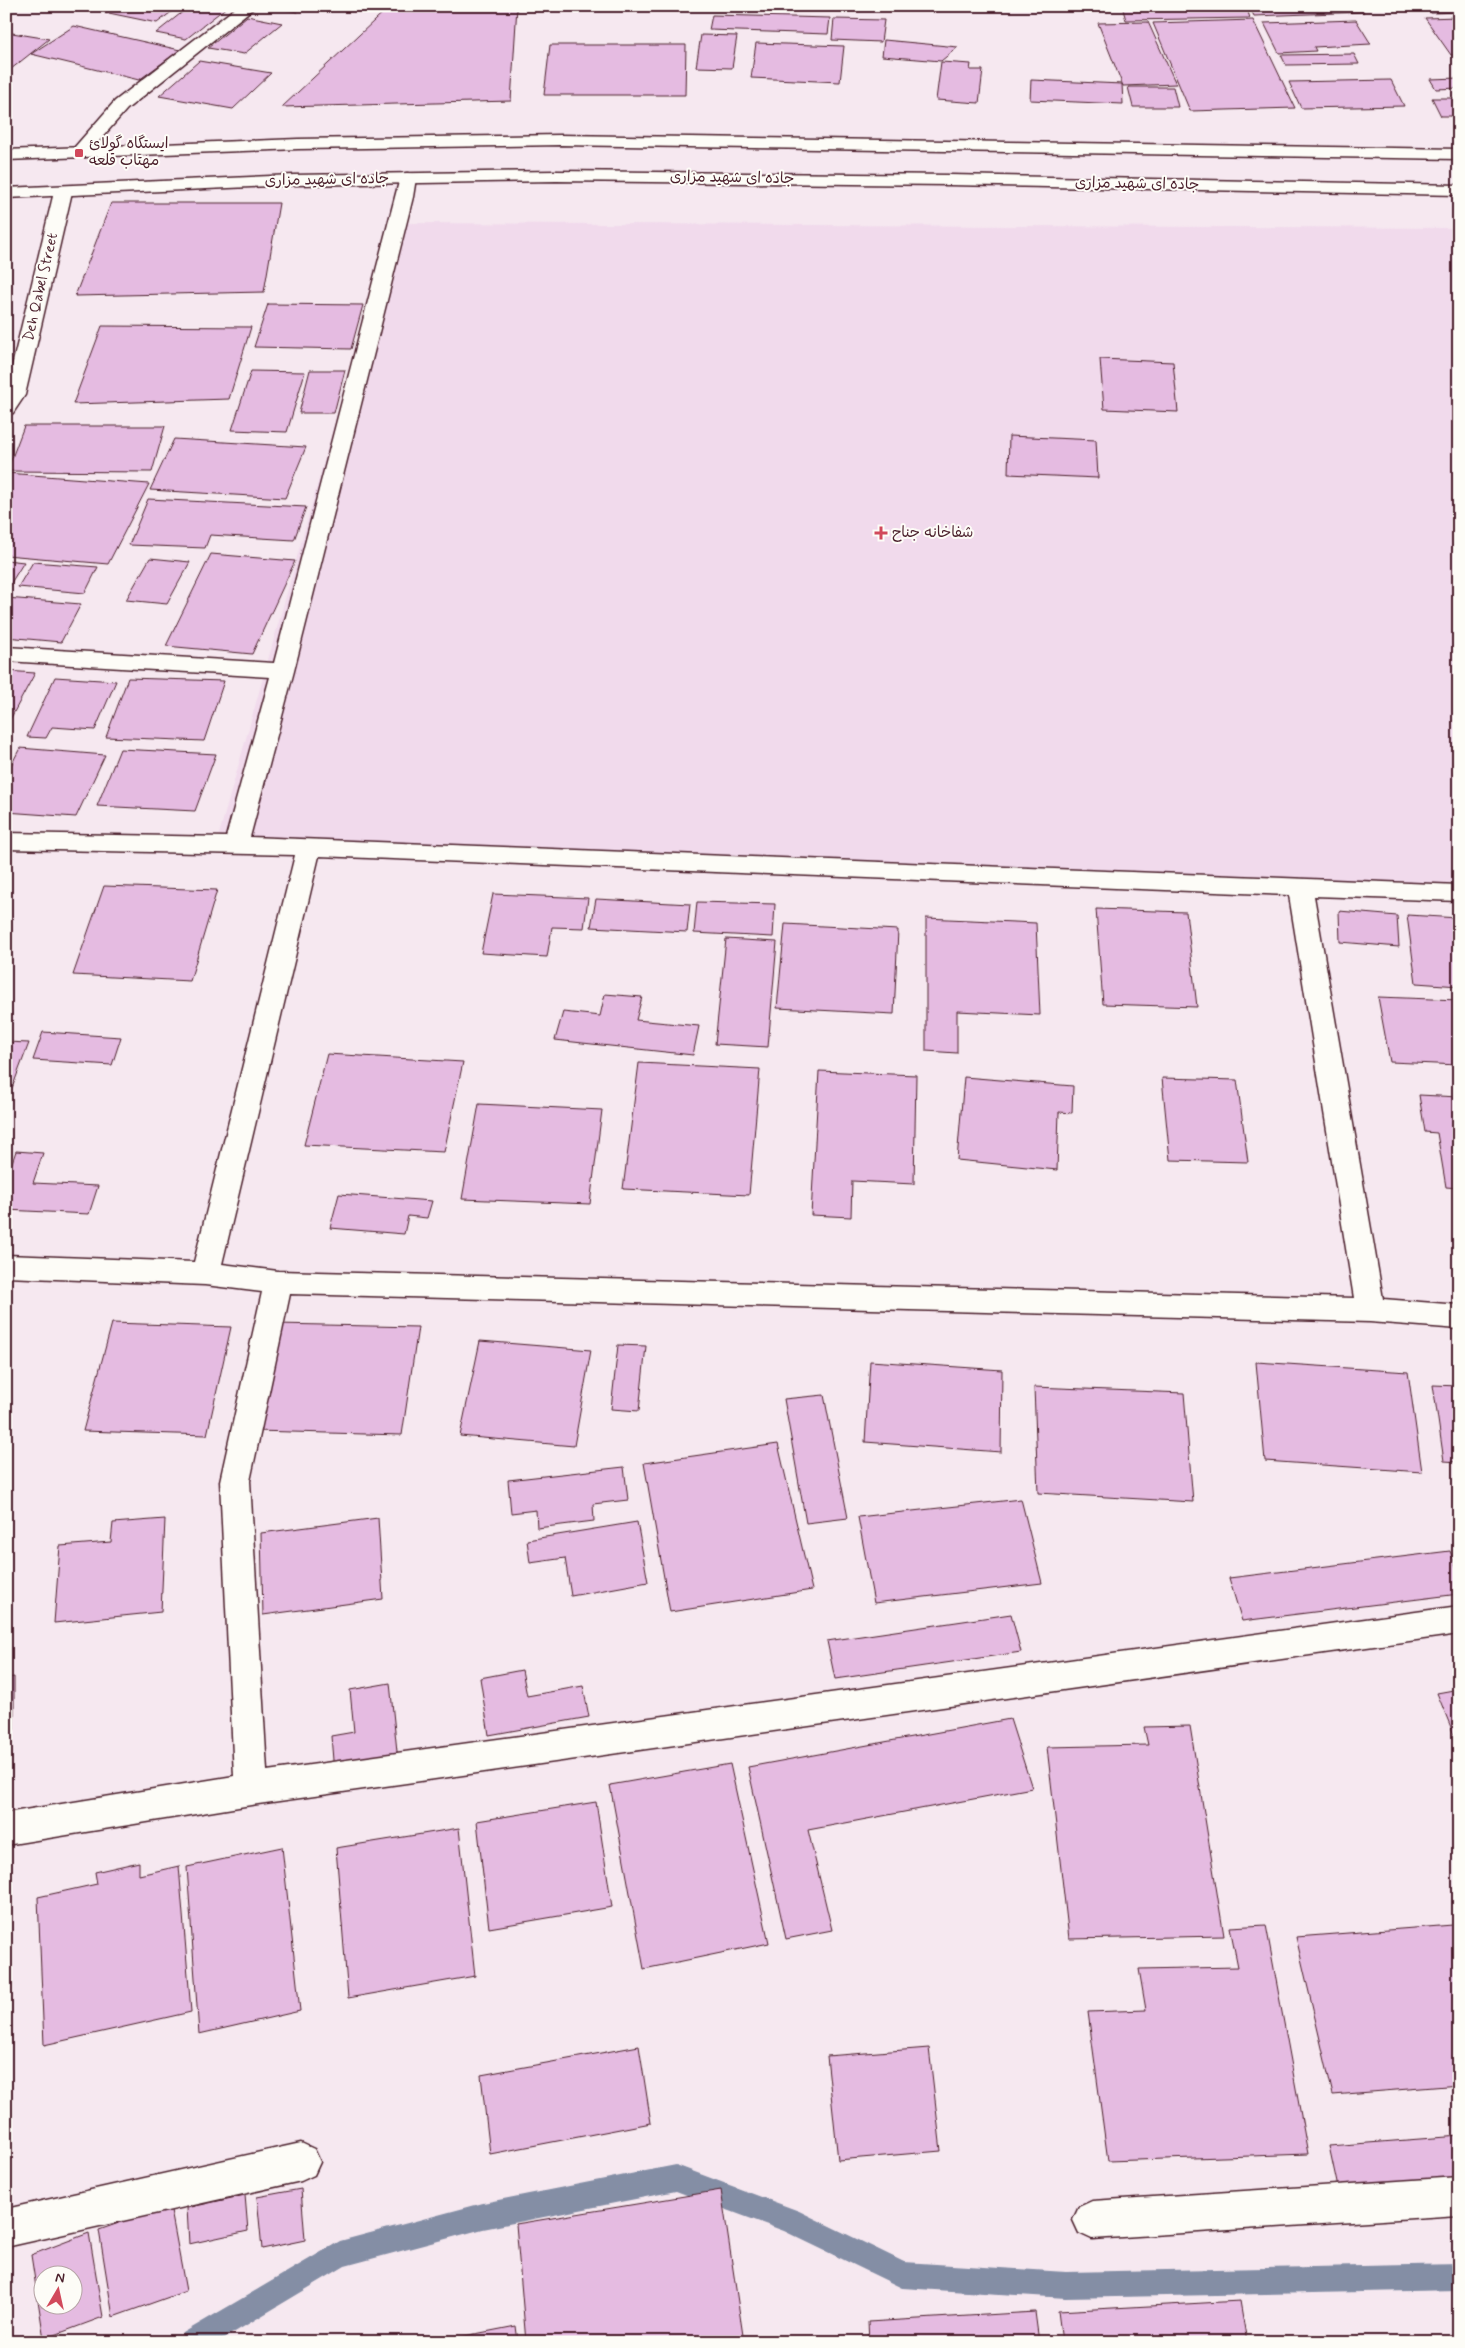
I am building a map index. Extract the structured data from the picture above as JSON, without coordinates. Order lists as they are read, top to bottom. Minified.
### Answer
{"streets":{"street":["جاده ای شهید مزاری","Deh Qabel Street"]},"crossings":[["جاده ای شهید مزاری","Deh Qabel Street"]],"places":{"transit":["ایستگاه گولائ مهتاب قلعه"],"health":["شفاخانه جناح"]},"north":"top"}
